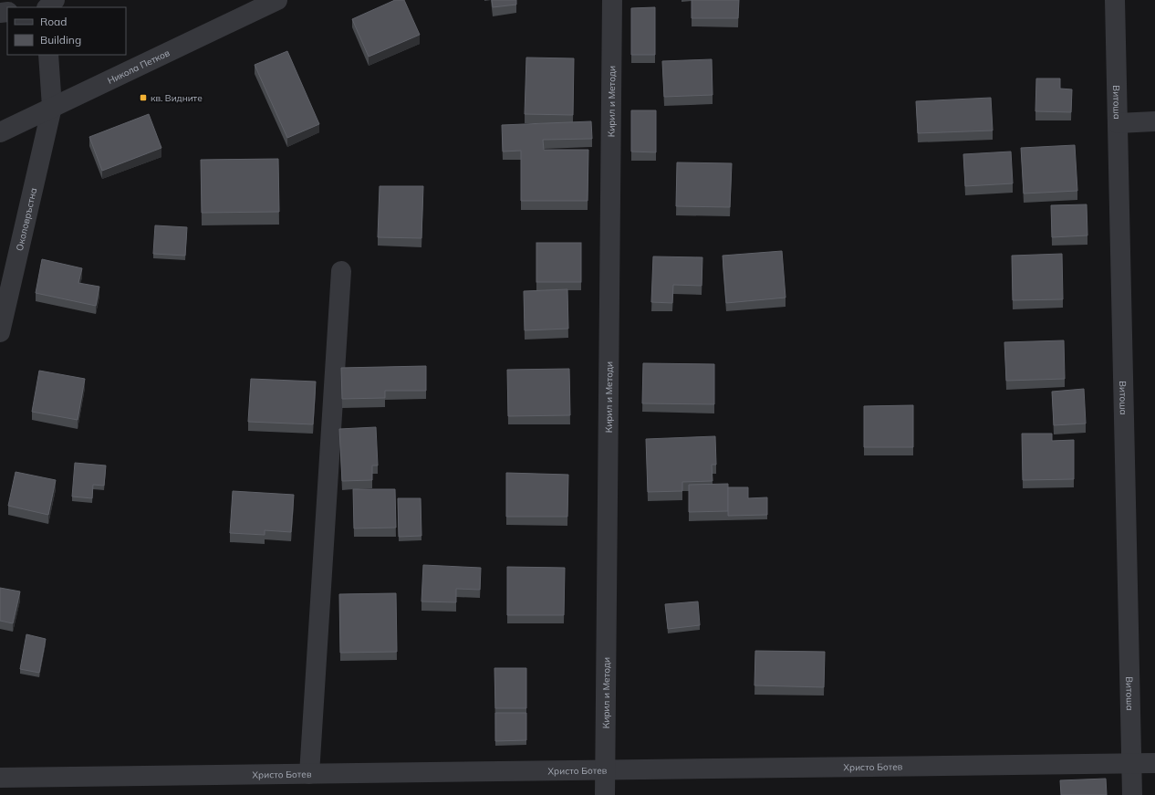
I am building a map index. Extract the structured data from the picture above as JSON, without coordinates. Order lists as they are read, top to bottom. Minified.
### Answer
{"streets":{"street":["Никола Петков","Кирил и Методи","Витоша","Околовръстна","Христо Ботев"]},"crossings":[["Никола Петков","Околовръстна"],["Кирил и Методи","Христо Ботев"],["Витоша","Христо Ботев"]],"places":{"transit":["кв. Видните"]},"legend":["Road","Building"]}
